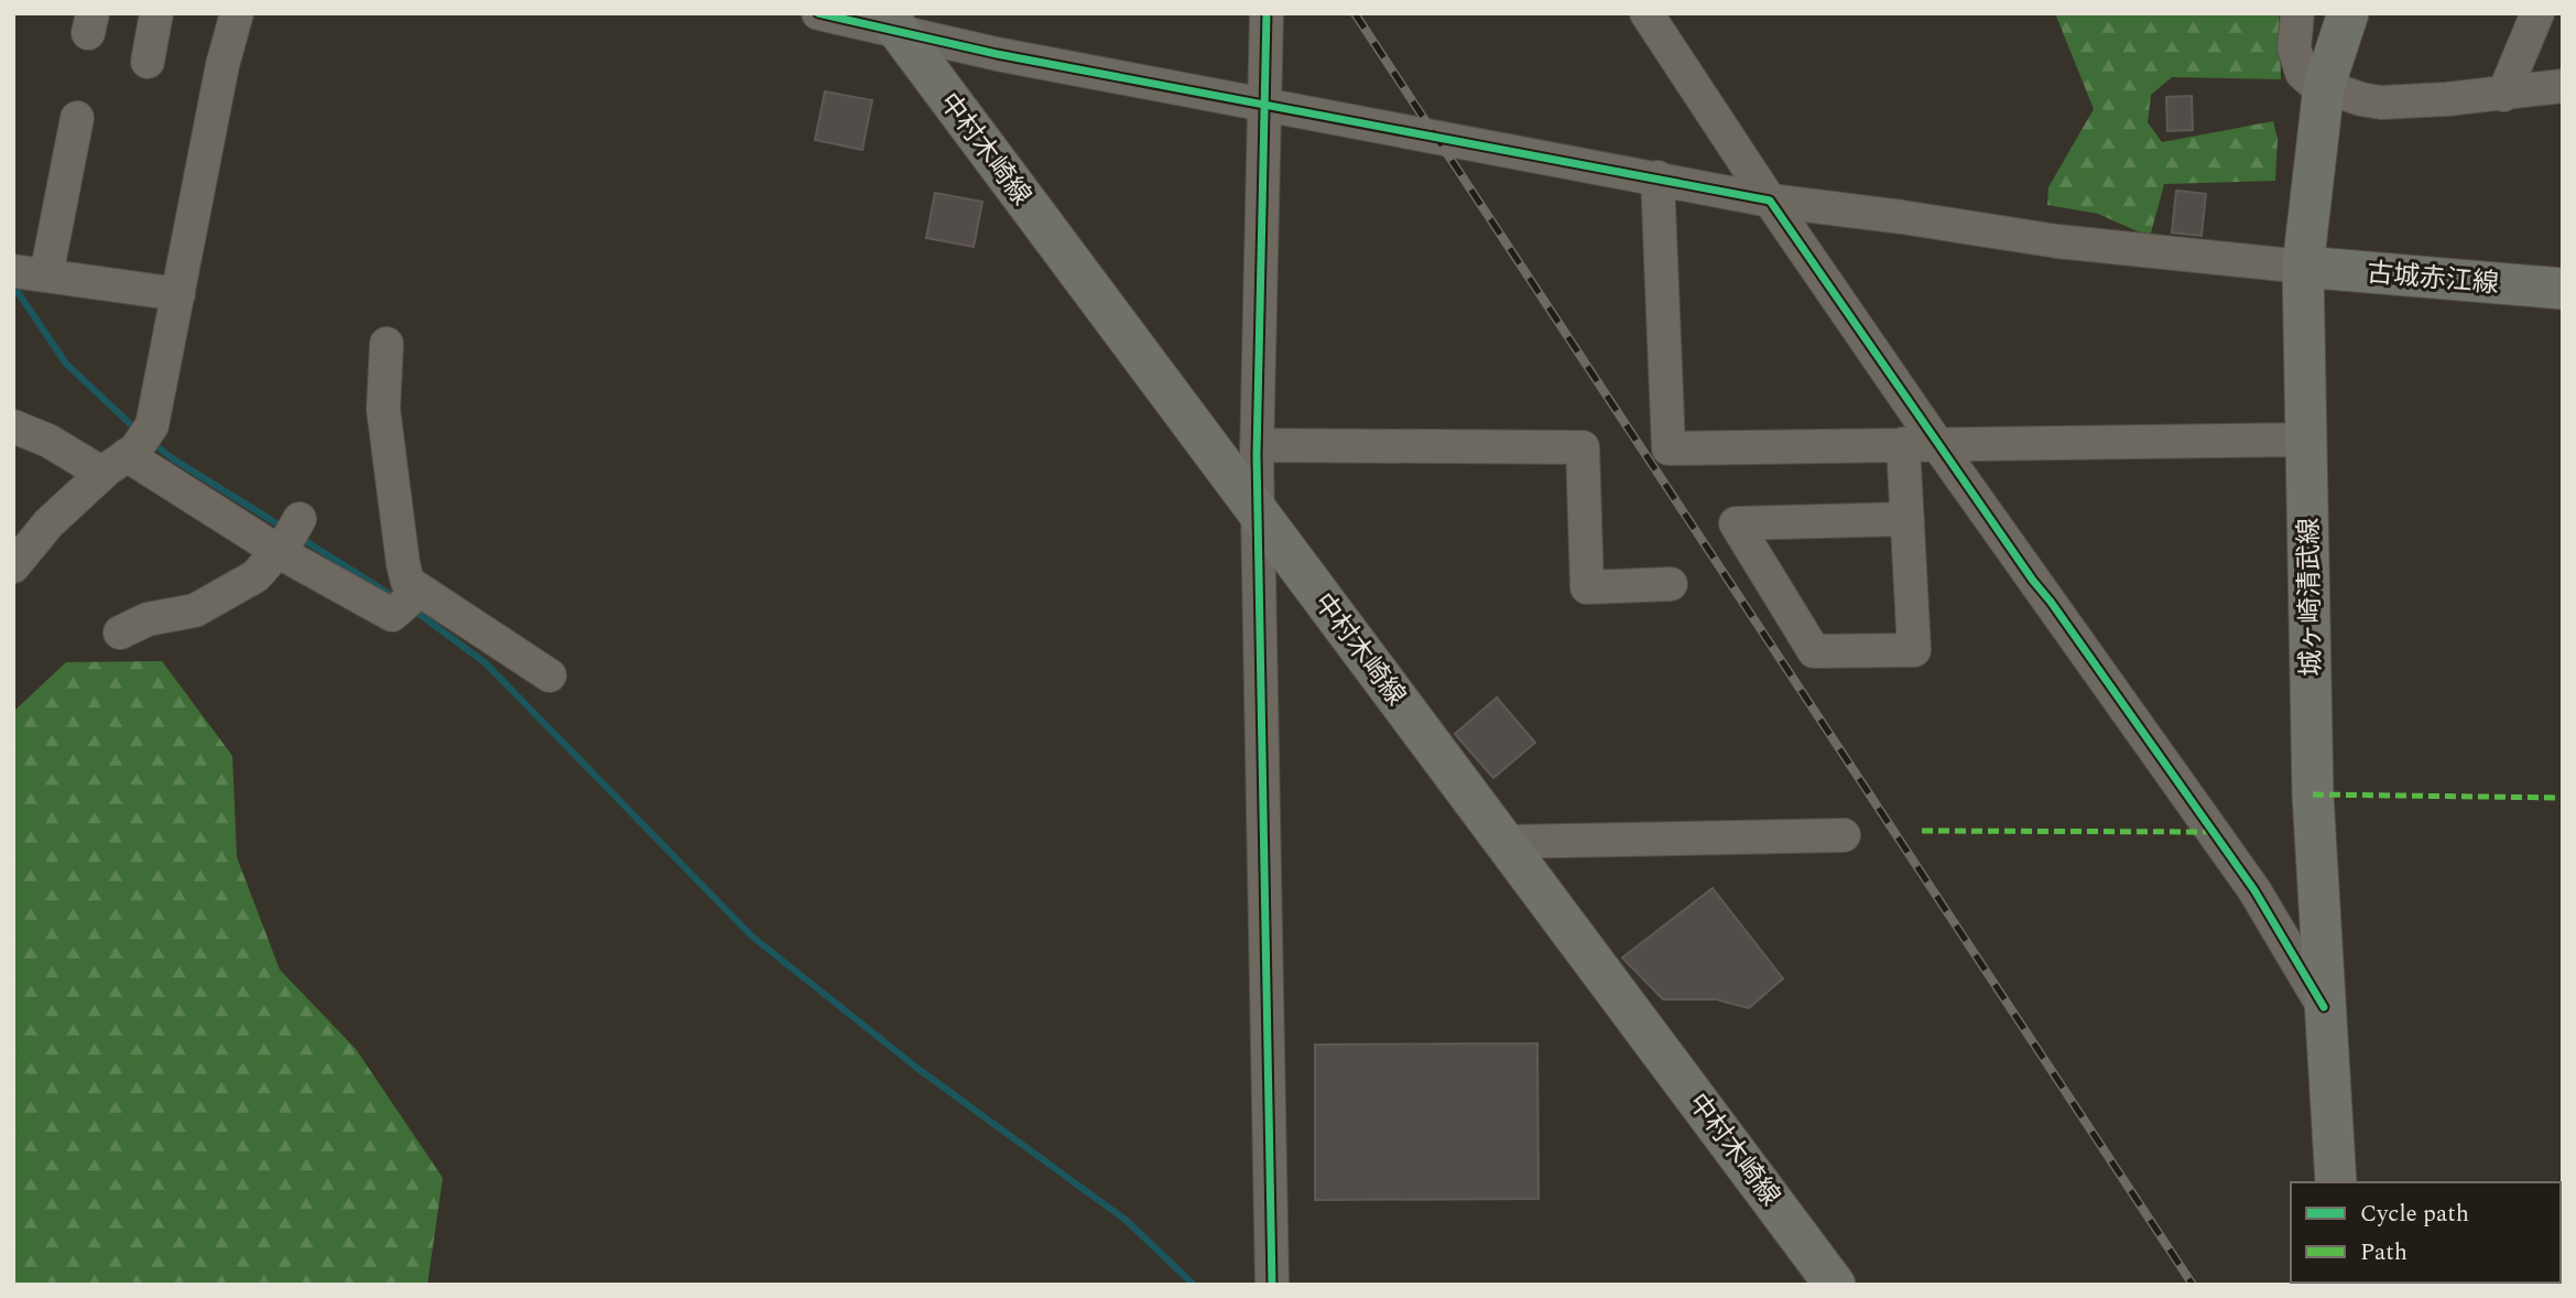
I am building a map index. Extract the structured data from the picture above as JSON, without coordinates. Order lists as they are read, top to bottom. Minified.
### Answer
{"streets":{"main road":["中村木崎線","古城赤江線","城ヶ崎清武線"]},"crossings":[["古城赤江線","城ヶ崎清武線"]],"legend":["Cycle path","Path"]}
